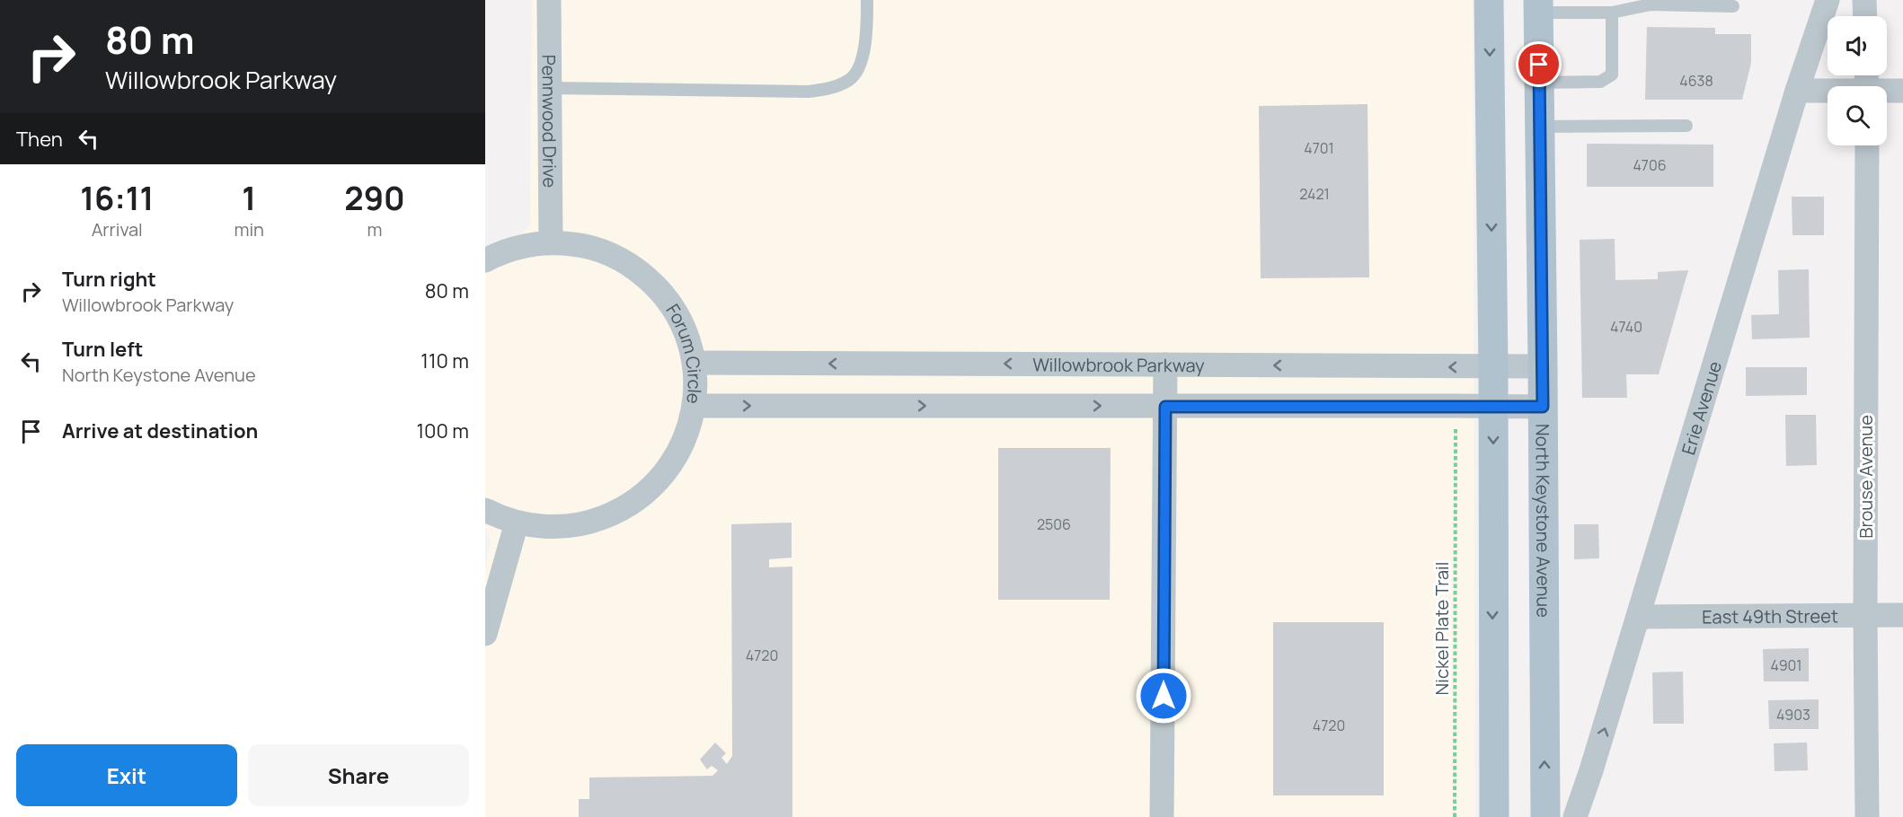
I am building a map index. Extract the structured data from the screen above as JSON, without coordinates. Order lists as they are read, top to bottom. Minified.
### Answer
{"streets":{"main road":["North Keystone Avenue"],"street":["Pennwood Drive","Forum Circle","Willowbrook Parkway","Erie Avenue","Brouse Avenue","East 49th Street"],"path":["Nickel Plate Trail"]},"crossings":[["Pennwood Drive","Forum Circle"],["Forum Circle","Willowbrook Parkway"],["Willowbrook Parkway","North Keystone Avenue"],["Erie Avenue","East 49th Street"],["Brouse Avenue","East 49th Street"]],"house_numbers":["4638","4701","4706","2421","4740","2506","4720","4901","4903","4720"],"page":{"turn":["80 m","Willowbrook Parkway"],"then":"Then","eta":["16:11","Arrival","1","min","290","m"],"list":[{"name":"Turn right","note":"Willowbrook Parkway","value":"80 m"},{"name":"Turn left","note":"North Keystone Avenue","value":"110 m"},{"name":"Arrive at destination","value":"100 m"}],"buttons":["Exit","Share"]}}
